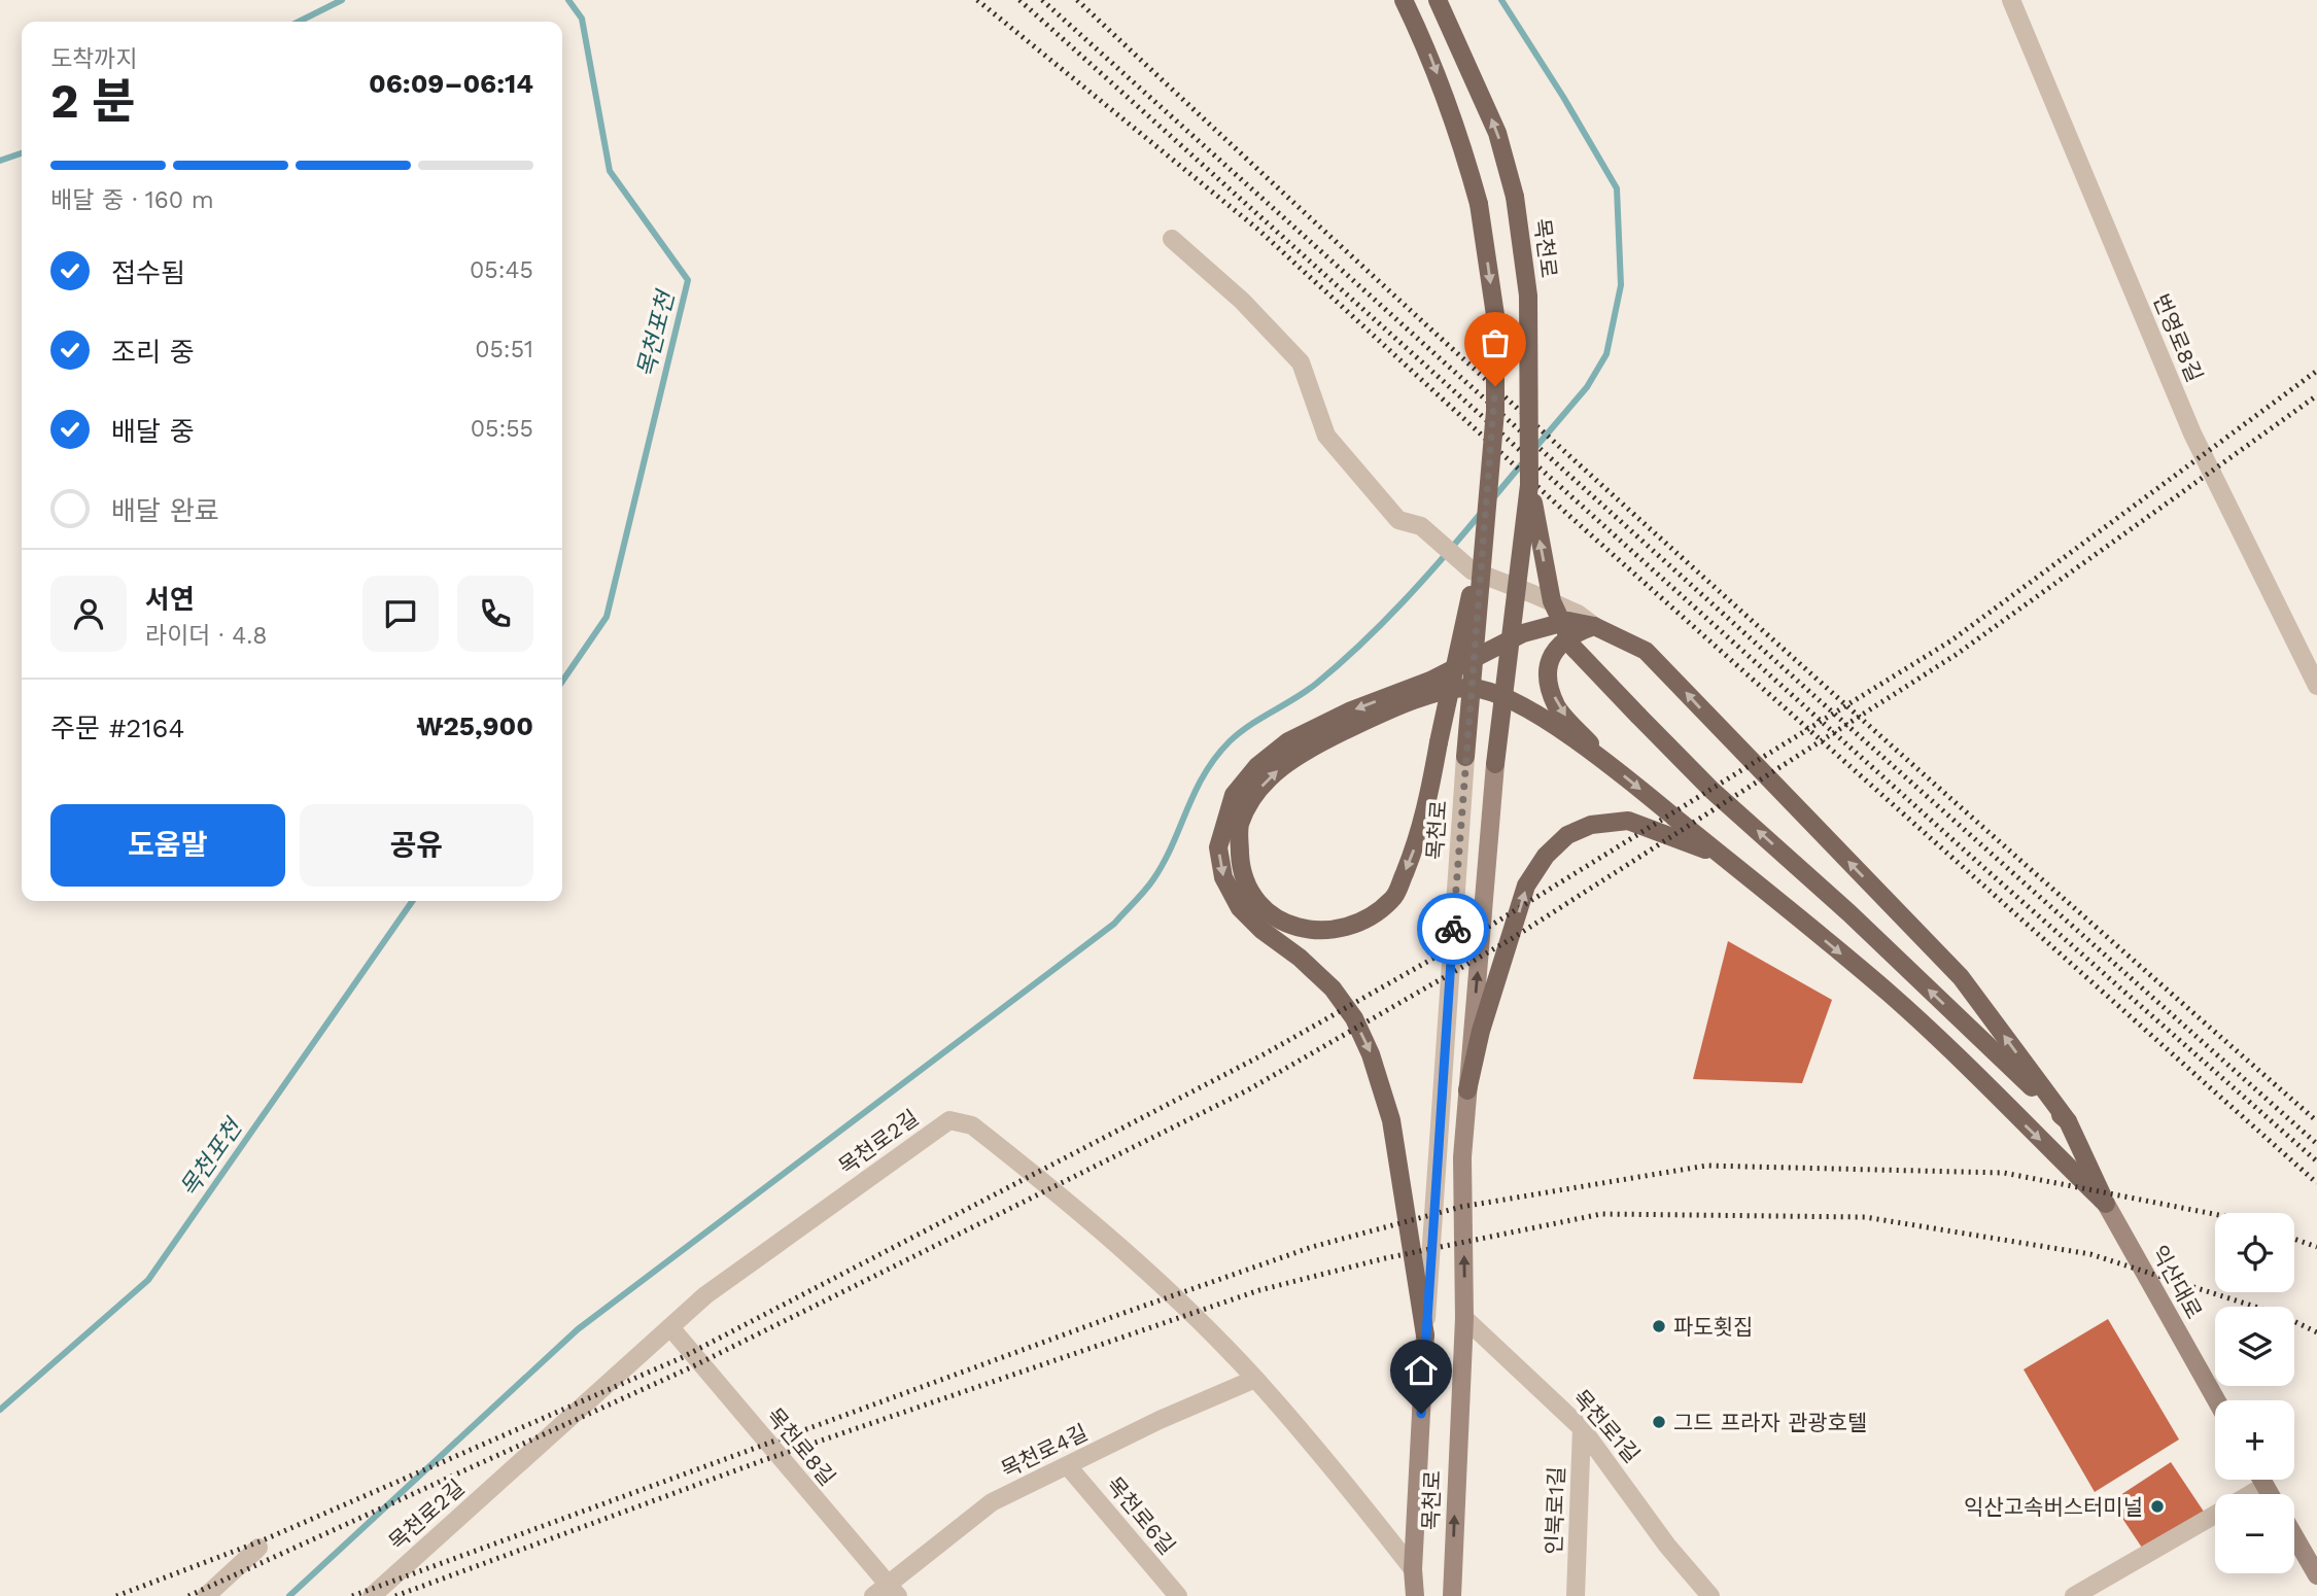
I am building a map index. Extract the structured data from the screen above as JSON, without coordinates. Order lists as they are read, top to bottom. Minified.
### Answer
{"streets":{"main road":["목천로","익산대로"],"street":["번영로8길","목천로2길","목천로1길","목천로8길","목천로4길","인북로1길","목천로6길"]},"crossings":[["목천로","목천로2길"],["목천로","목천로1길"],["목천로2길","목천로8길"],["목천로2길","목천로4길"],["목천로1길","인북로1길"],["목천로8길","목천로4길"],["목천로4길","목천로6길"]],"water":["목천포천"],"places":["파도횟집","그드 프라자 관광호텔","익산고속버스터미널"],"page":{"heading":["2 분","도착까지","06:09–06:14"],"panel":["서연","라이더 · 4.8","주문 #2164","₩25,900"],"bar":"배달 중 · 160 m","list":[["접수됨","05:45"],["조리 중","05:51"],["배달 중","05:55"],"배달 완료"],"buttons":["도움말","공유"],"map_buttons":["+","−"]}}
